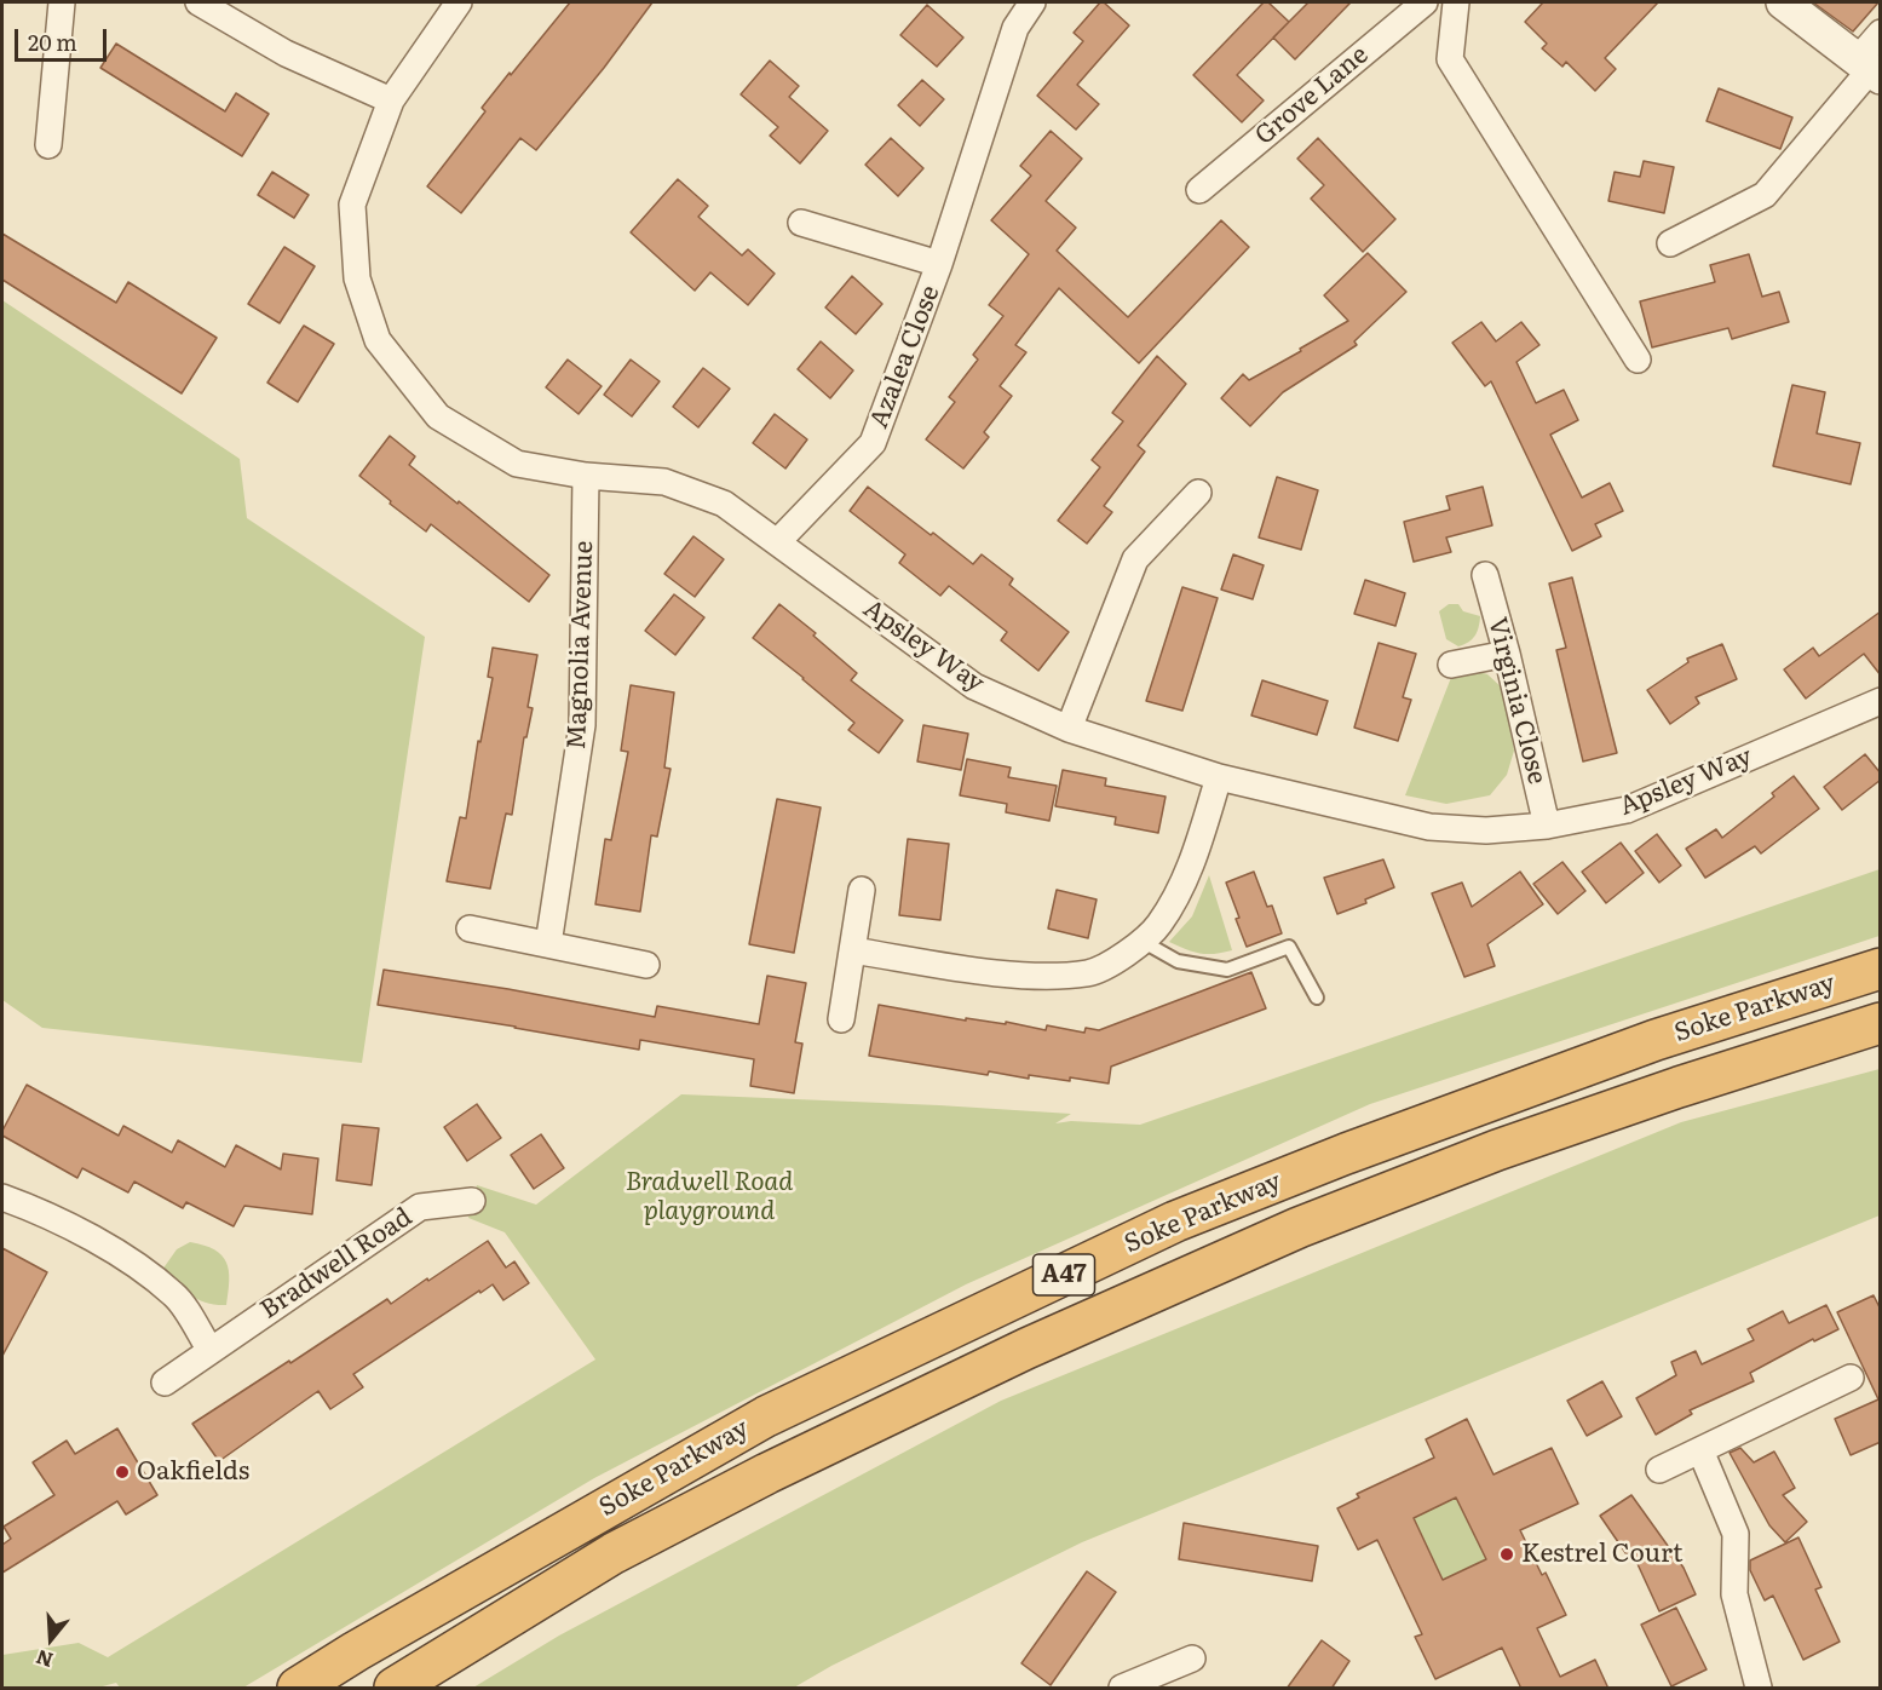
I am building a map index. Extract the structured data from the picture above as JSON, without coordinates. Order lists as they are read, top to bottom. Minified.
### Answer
{"streets":{"highway":["Soke Parkway","A47"],"street":["Grove Lane","Azalea Close","Magnolia Avenue","Apsley Way","Virginia Close","Bradwell Road"]},"crossings":[["Azalea Close","Apsley Way"],["Magnolia Avenue","Apsley Way"],["Apsley Way","Virginia Close"]],"parks":["Bradwell Road playground"],"places":["Oakfields","Kestrel Court"],"scale_bar":"20 m","north":"bottom"}
